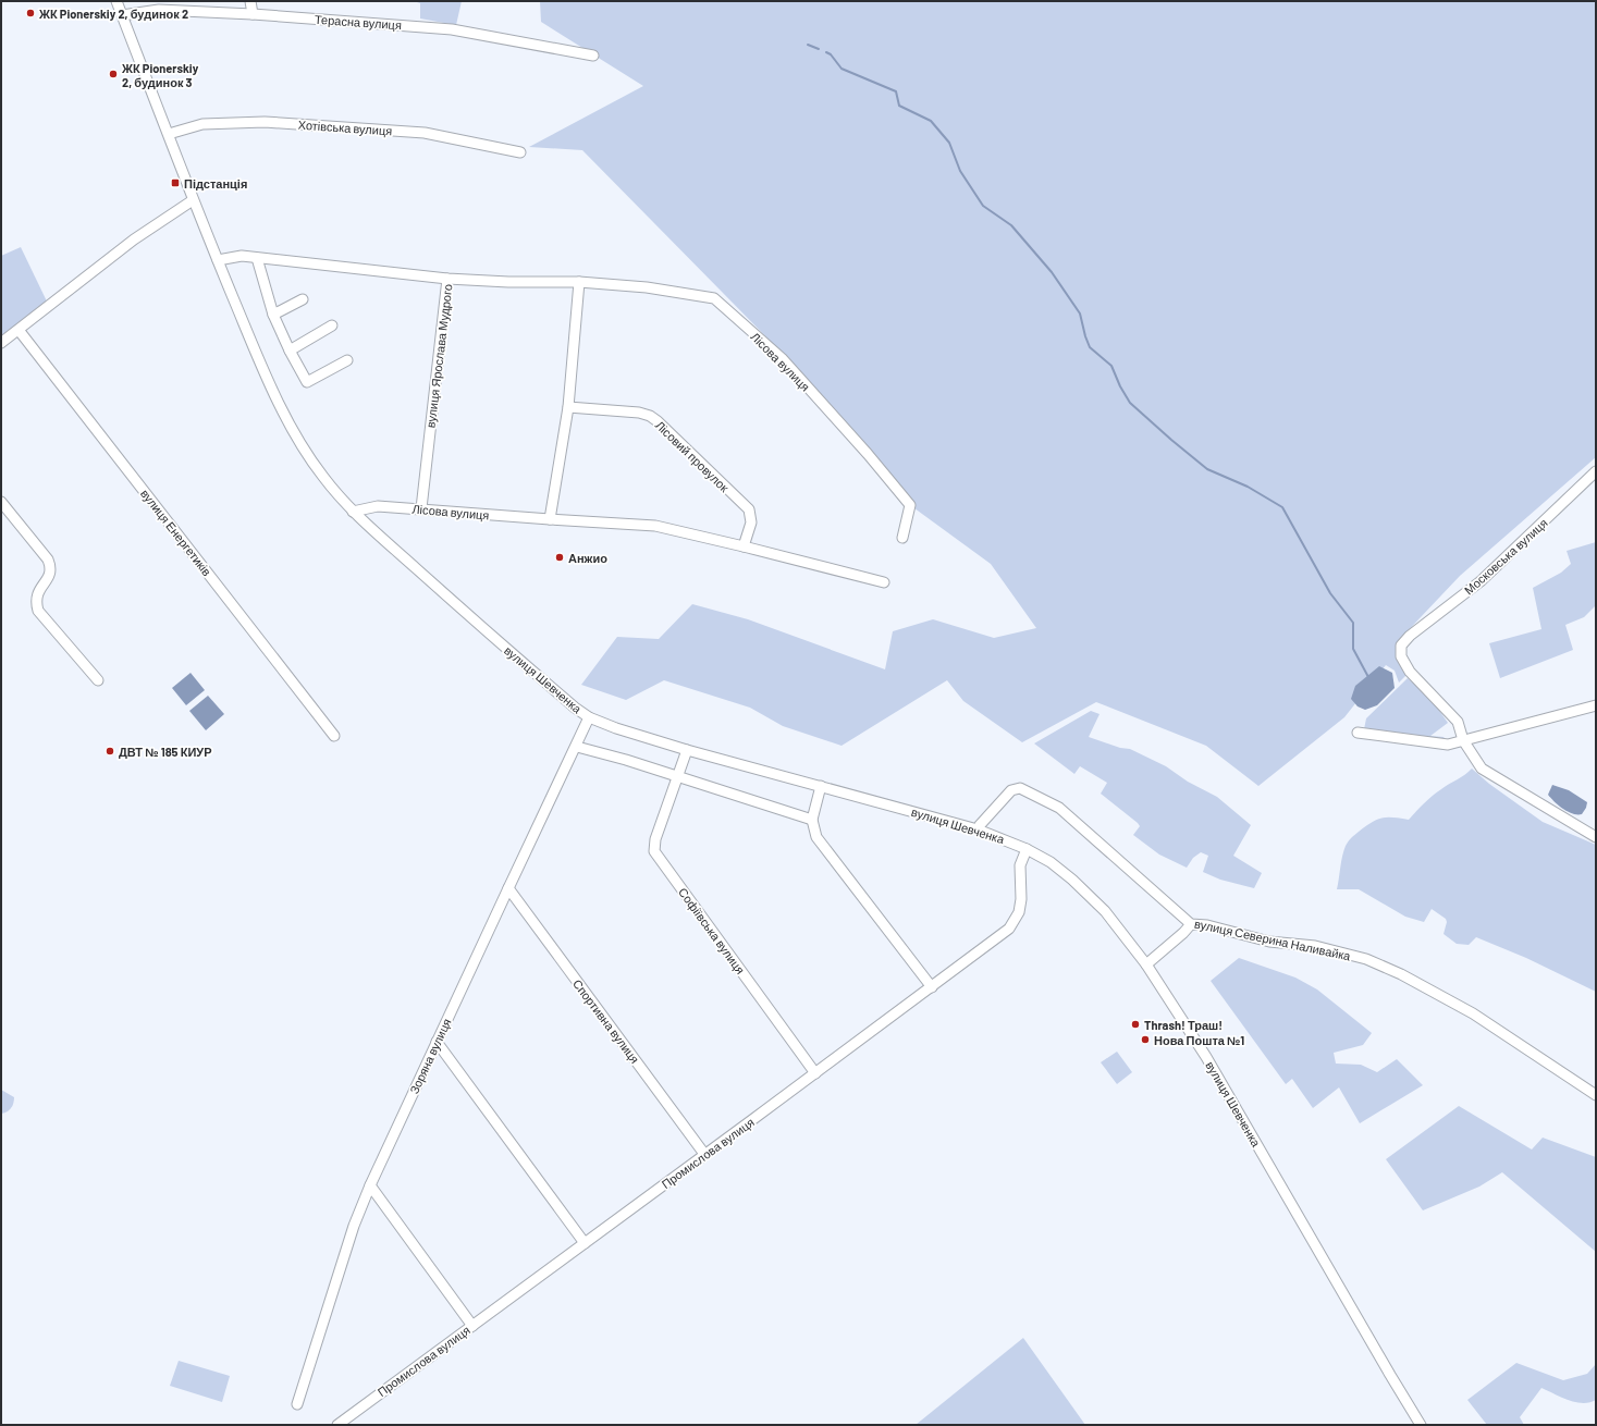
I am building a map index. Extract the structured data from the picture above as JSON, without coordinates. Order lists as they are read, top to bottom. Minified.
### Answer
{"streets":{"street":["Терасна вулиця","Хотівська вулиця","вулиця Ярослава Мудрого","Лісова вулиця","Лісовий провулок","вулиця Енергетиків","Московська вулиця","вулиця Шевченка","Софіївська вулиця","вулиця Северина Наливайка","Спортивна вулиця","Зоряна вулиця","Промислова вулиця"]},"crossings":[["Терасна вулиця","вулиця Шевченка"],["Хотівська вулиця","вулиця Шевченка"],["вулиця Ярослава Мудрого","Лісова вулиця"],["вулиця Ярослава Мудрого","вулиця Шевченка"],["Лісова вулиця","Лісовий провулок"],["Лісова вулиця","вулиця Шевченка"],["вулиця Шевченка","вулиця Северина Наливайка"],["вулиця Шевченка","Зоряна вулиця"],["вулиця Шевченка","Промислова вулиця"],["Софіївська вулиця","Промислова вулиця"],["Спортивна вулиця","Зоряна вулиця"],["Спортивна вулиця","Промислова вулиця"]],"places":{"other":["ЖК Pionerskiy 2, будинок 2","ЖК Pionerskiy 2, будинок 3","Анжио","ДВТ № 185 КИУР","Thrash! Траш!","Нова Пошта №1"],"transit":["Підстанція"]}}
